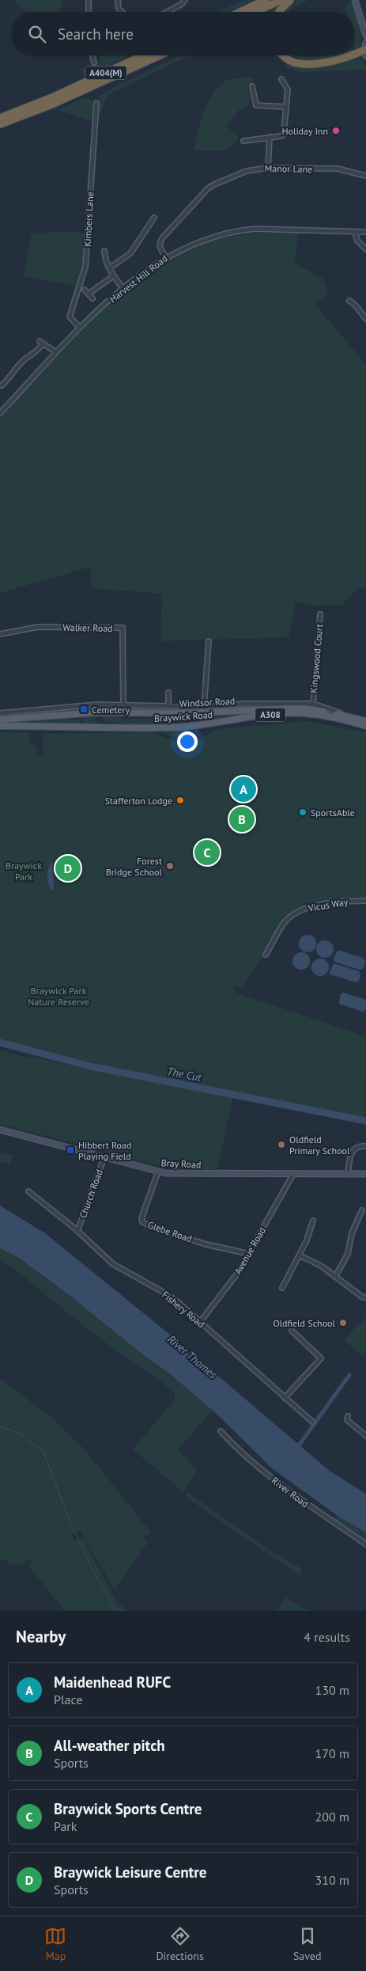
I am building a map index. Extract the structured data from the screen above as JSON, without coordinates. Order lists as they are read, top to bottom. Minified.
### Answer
{"streets":{"highway":["A404(M)"],"main road":["Windsor Road","A308","Braywick Road","Bray Road"],"street":["Manor Lane","Kimbers Lane","Harvest Hill Road","Walker Road","Kingswood Court","Vicus Way","Church Road","Glebe Road","Avenue Road","Fishery Road","River Road"]},"crossings":[["Manor Lane","Harvest Hill Road"],["Kimbers Lane","Harvest Hill Road"],["Walker Road","Braywick Road"],["Kingswood Court","Braywick Road"],["Windsor Road","Braywick Road"],["Bray Road","Church Road"],["Bray Road","Glebe Road"],["Bray Road","Avenue Road"],["Church Road","Fishery Road"],["Glebe Road","Avenue Road"],["Avenue Road","Fishery Road"]],"water":["The Cut","River Thames"],"parks":["Braywick Park","Braywick Park Nature Reserve"],"places":{"other":["Holiday Inn","Stafferton Lodge","SportsAble","Forest Bridge School","Oldfield Primary School","Oldfield School"],"transit":["Cemetery","Hibbert Road Playing Field"]},"page":{"search":"Search here","pins":["A","B","C","D"],"heading":["Nearby","4 results"],"list":[{"mark":"A","name":"Maidenhead RUFC","note":"Place","value":"130 m"},{"mark":"B","name":"All-weather pitch","note":"Sports","value":"170 m"},{"mark":"C","name":"Braywick Sports Centre","note":"Park","value":"200 m"},{"mark":"D","name":"Braywick Leisure Centre","note":"Sports","value":"310 m"}],"nav":["Map","Directions","Saved"]}}
